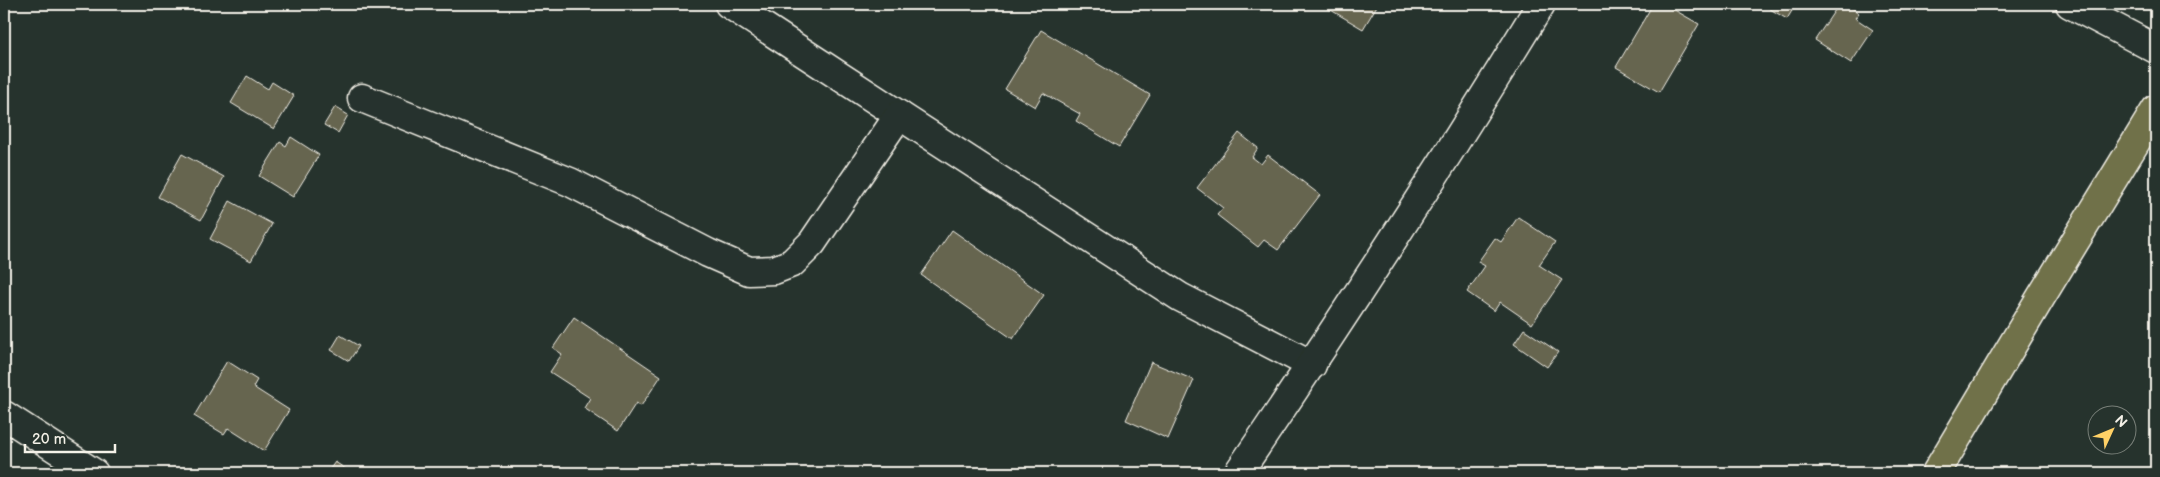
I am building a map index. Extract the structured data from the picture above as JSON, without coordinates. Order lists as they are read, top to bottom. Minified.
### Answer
{"scale_bar":"20 m","north":"top right"}
